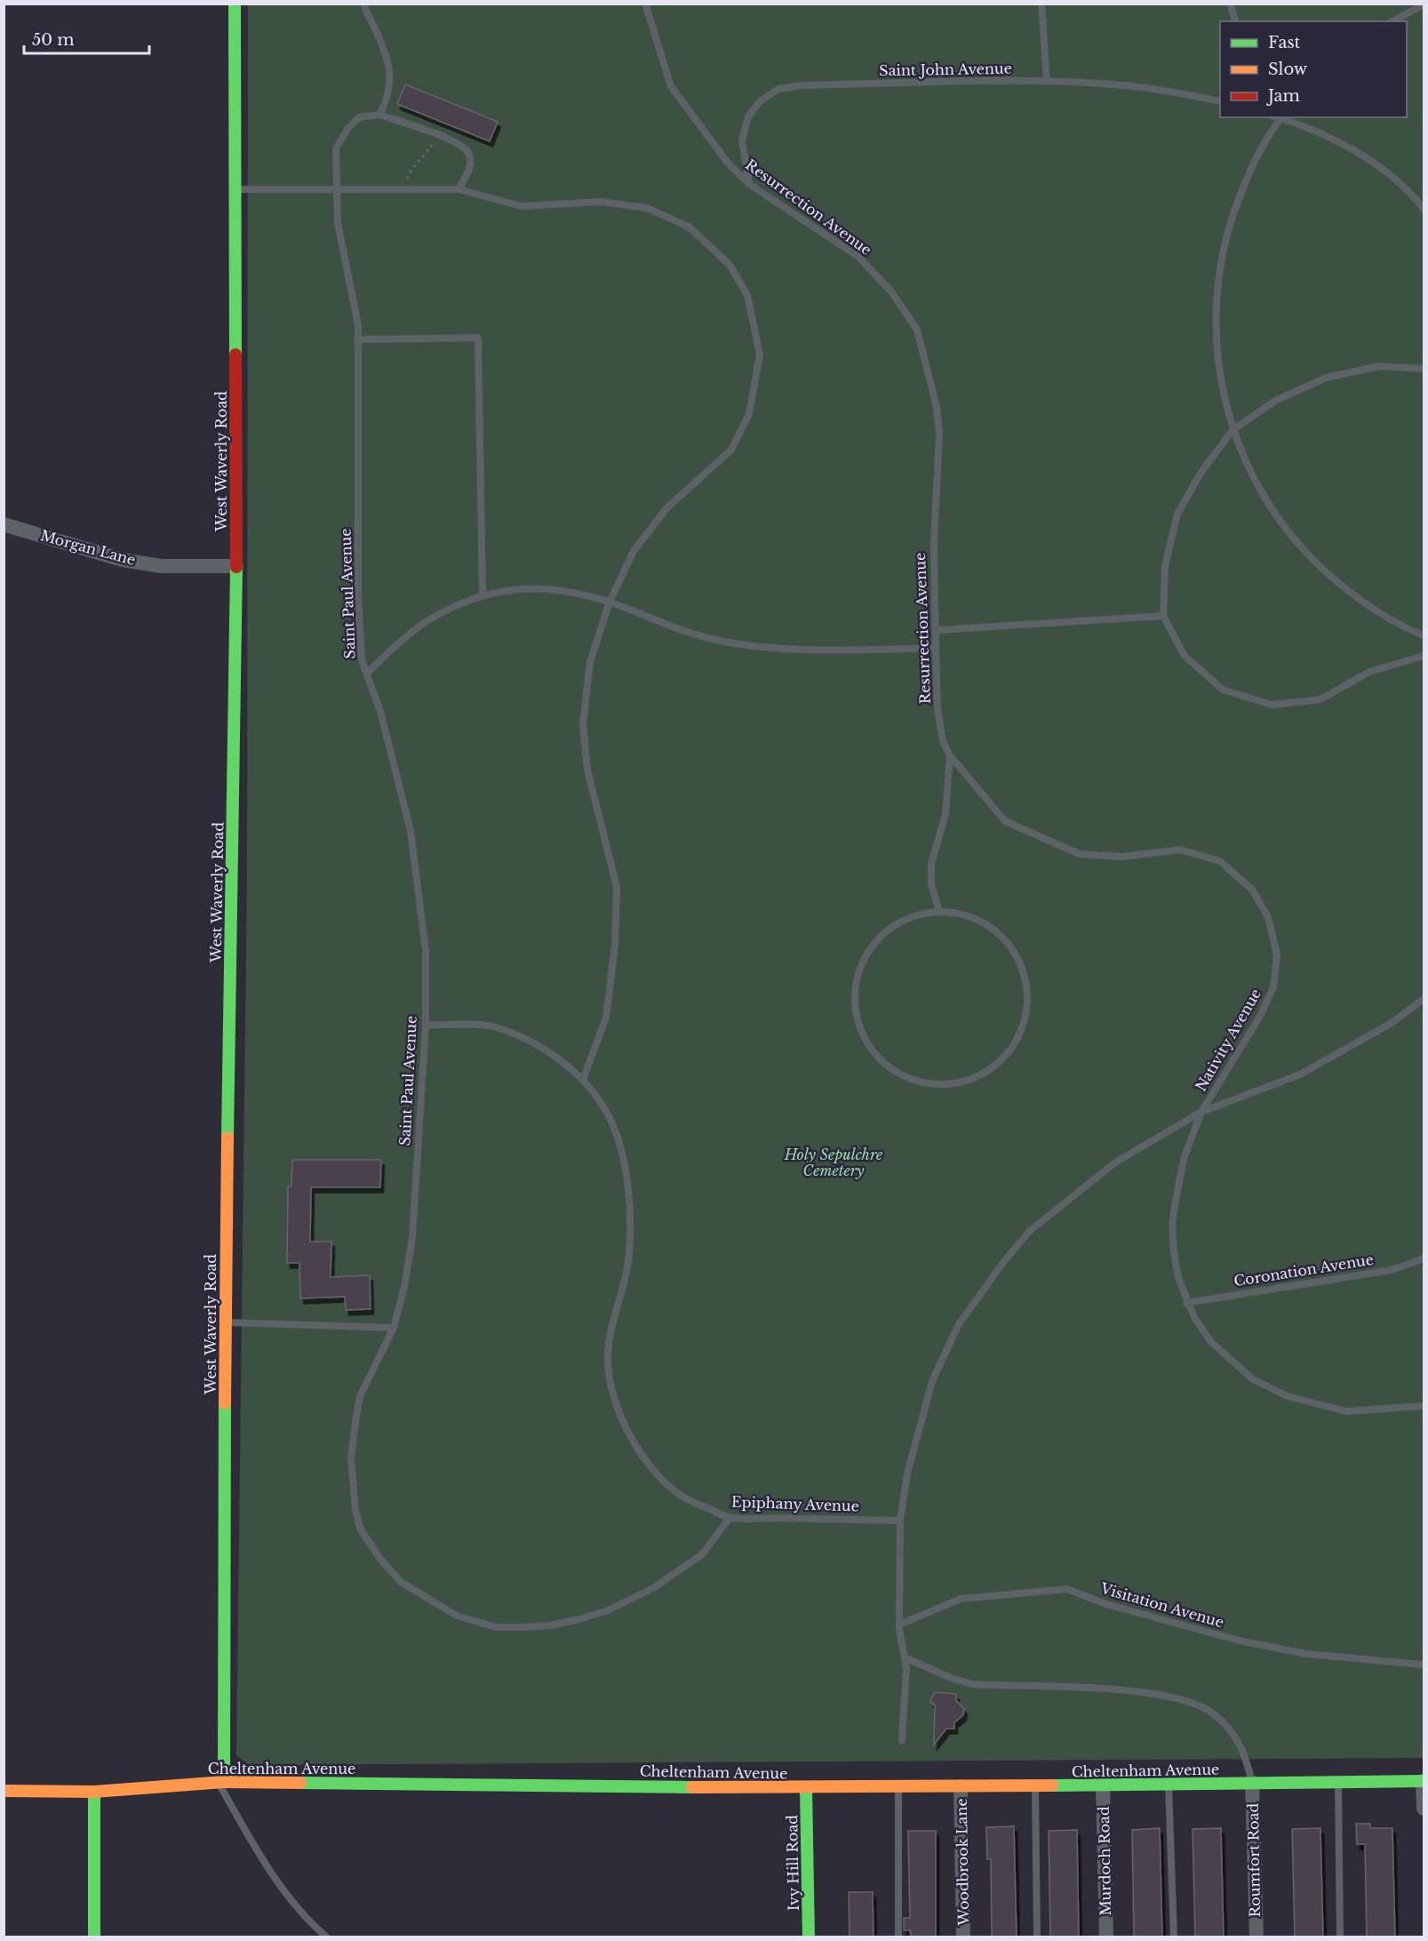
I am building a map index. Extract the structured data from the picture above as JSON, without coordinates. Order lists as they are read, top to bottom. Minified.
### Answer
{"streets":{"street":["West Waverly Road","Morgan Lane","Cheltenham Avenue","Roumfort Road","Murdoch Road","Woodbrook Lane","Ivy Hill Road"],"lane":["Saint John Avenue","Resurrection Avenue","Saint Paul Avenue","Nativity Avenue","Coronation Avenue","Epiphany Avenue","Visitation Avenue"]},"crossings":[["Saint John Avenue","Resurrection Avenue"],["Resurrection Avenue","Nativity Avenue"],["West Waverly Road","Morgan Lane"],["West Waverly Road","Cheltenham Avenue"],["Saint Paul Avenue","Epiphany Avenue"],["Cheltenham Avenue","Roumfort Road"],["Cheltenham Avenue","Murdoch Road"],["Cheltenham Avenue","Woodbrook Lane"],["Cheltenham Avenue","Ivy Hill Road"]],"parks":["Holy Sepulchre Cemetery"],"legend":["Fast","Slow","Jam"],"scale_bar":"50 m"}
